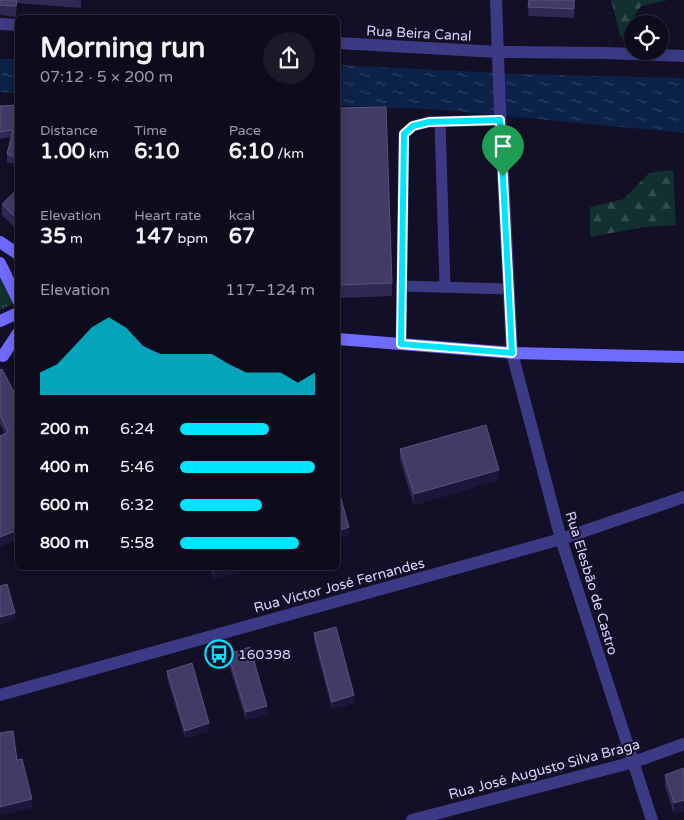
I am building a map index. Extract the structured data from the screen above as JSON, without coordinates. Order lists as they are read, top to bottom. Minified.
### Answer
{"streets":{"street":["Rua Beira Canal","Rua Elesbão de Castro","Rua Victor José Fernandes","Rua José Augusto Silva Braga"]},"crossings":[["Rua Beira Canal","Rua Elesbão de Castro"],["Rua Elesbão de Castro","Rua Victor José Fernandes"],["Rua Elesbão de Castro","Rua José Augusto Silva Braga"]],"places":{"bus stop":["160398"]},"page":{"heading":["Morning run","07:12 · 5 × 200 m"],"stats":[["Distance","1.00 km"],["Time","6:10"],["Pace","6:10 /km"],["Elevation","35 m"],["Heart rate","147 bpm"],["kcal","67"]],"chart":["Elevation","117–124 m"],"list":[{"name":"200 m","note":"6:24"},{"name":"400 m","note":"5:46"},{"name":"600 m","note":"6:32"},{"name":"800 m","note":"5:58"}]}}
